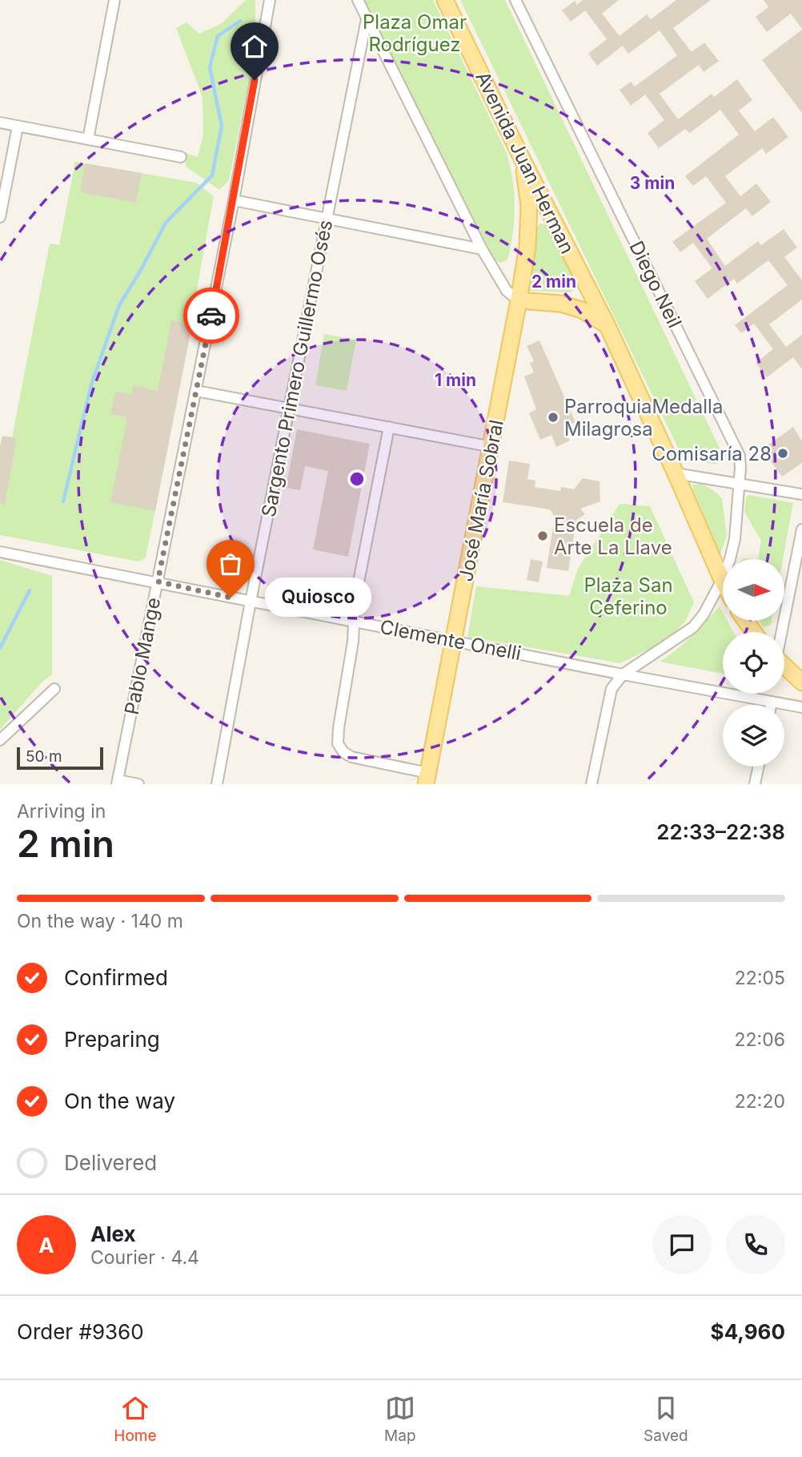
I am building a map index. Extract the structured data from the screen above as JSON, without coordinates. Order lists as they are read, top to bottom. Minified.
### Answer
{"streets":{"main road":["Avenida Juan Herman","José María Sobral"],"street":["Diego Neil","Sargento Primero Guillermo Osés","Clemente Onelli","Pablo Mange"]},"crossings":[["Avenida Juan Herman","Diego Neil"],["Avenida Juan Herman","José María Sobral"],["Diego Neil","Clemente Onelli"],["Sargento Primero Guillermo Osés","Clemente Onelli"],["José María Sobral","Clemente Onelli"],["Clemente Onelli","Pablo Mange"]],"parks":["Plaza Omar Rodríguez","Plaza San Ceferino"],"places":["ParroquiaMedalla Milagrosa","Comisaría 28","Escuela de Arte La Llave","Quiosco"],"scale_bar":"50 m","north":"right","page":{"bubble":"Quiosco","scale":"50 m","heading":["2 min","Arriving in","22:33–22:38"],"panel":["Alex","Courier · 4.4","Order #9360","$4,960"],"bar":"On the way · 140 m","list":[["Confirmed","22:05"],["Preparing","22:06"],["On the way","22:20"],"Delivered"],"round":"A","tabs":["Home","Map","Saved"]},"rings":["3 min","2 min","1 min"]}
